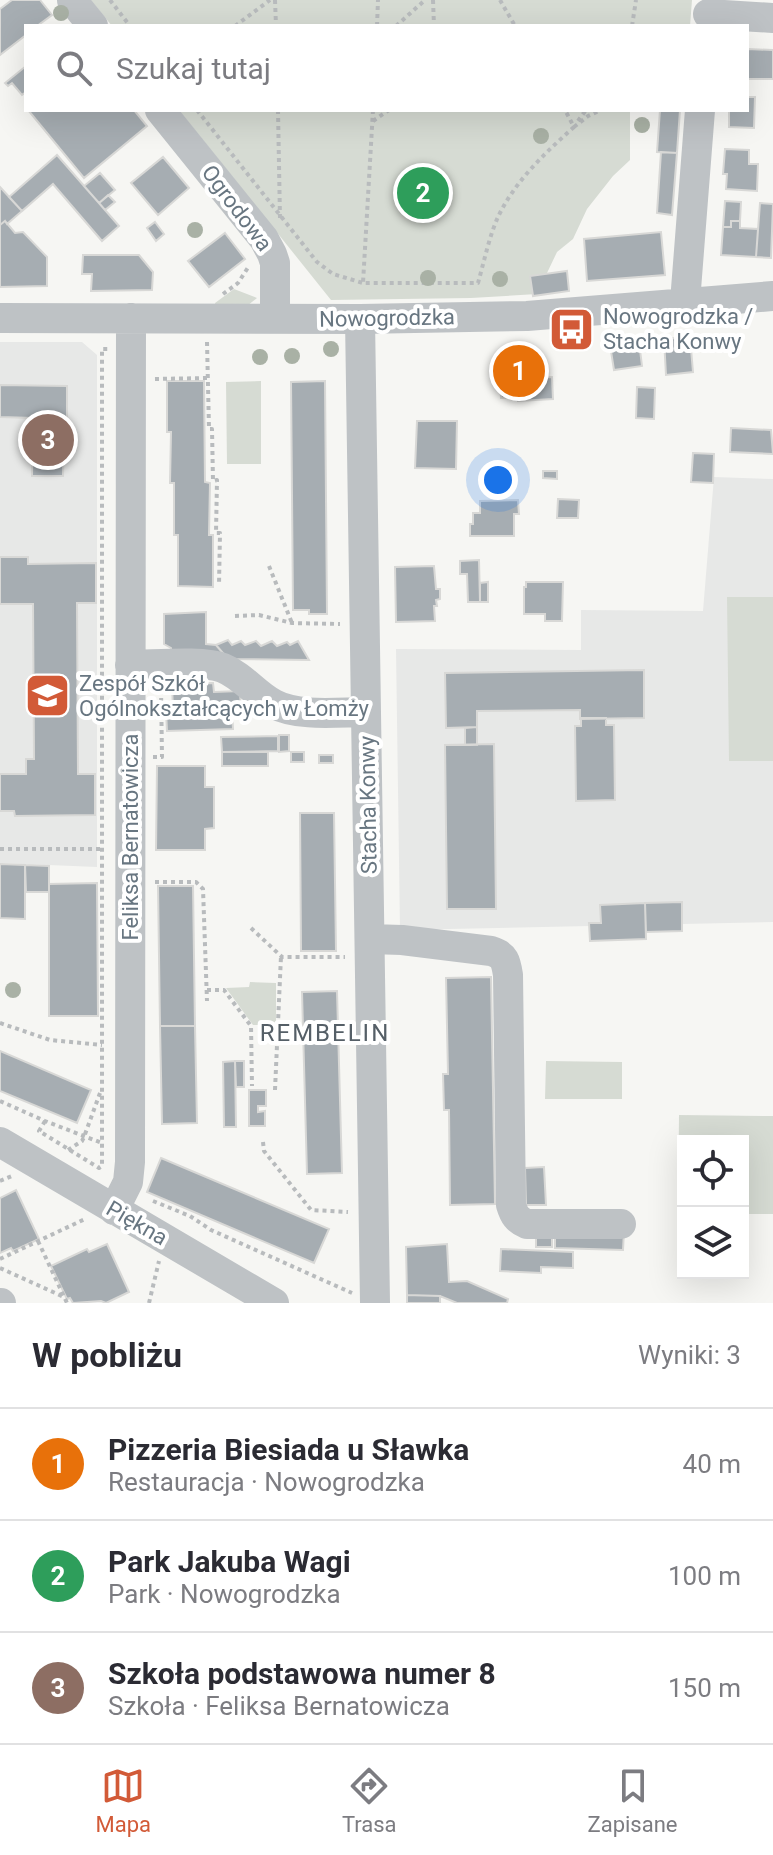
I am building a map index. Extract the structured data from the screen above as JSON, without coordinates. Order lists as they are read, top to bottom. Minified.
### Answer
{"streets":{"street":["Ogrodowa","Nowogrodzka","Stacha Konwy","Feliksa Bernatowicza","Piękna"]},"crossings":[["Ogrodowa","Nowogrodzka"],["Nowogrodzka","Stacha Konwy"],["Nowogrodzka","Feliksa Bernatowicza"],["Feliksa Bernatowicza","Piękna"]],"districts":["REMBELIN"],"places":{"bus stop":["Nowogrodzka / Stacha Konwy"],"school or university":["Zespół Szkół Ogólnokształcących w Łomży"]},"page":{"search":"Szukaj tutaj","pins":["2","1","3"],"heading":["W pobliżu","Wyniki: 3"],"list":[{"mark":"1","name":"Pizzeria Biesiada u Sławka","note":"Restauracja · Nowogrodzka","value":"40 m"},{"mark":"2","name":"Park Jakuba Wagi","note":"Park · Nowogrodzka","value":"100 m"},{"mark":"3","name":"Szkoła podstawowa numer 8","note":"Szkoła · Feliksa Bernatowicza","value":"150 m"}],"nav":["Mapa","Trasa","Zapisane"]}}
